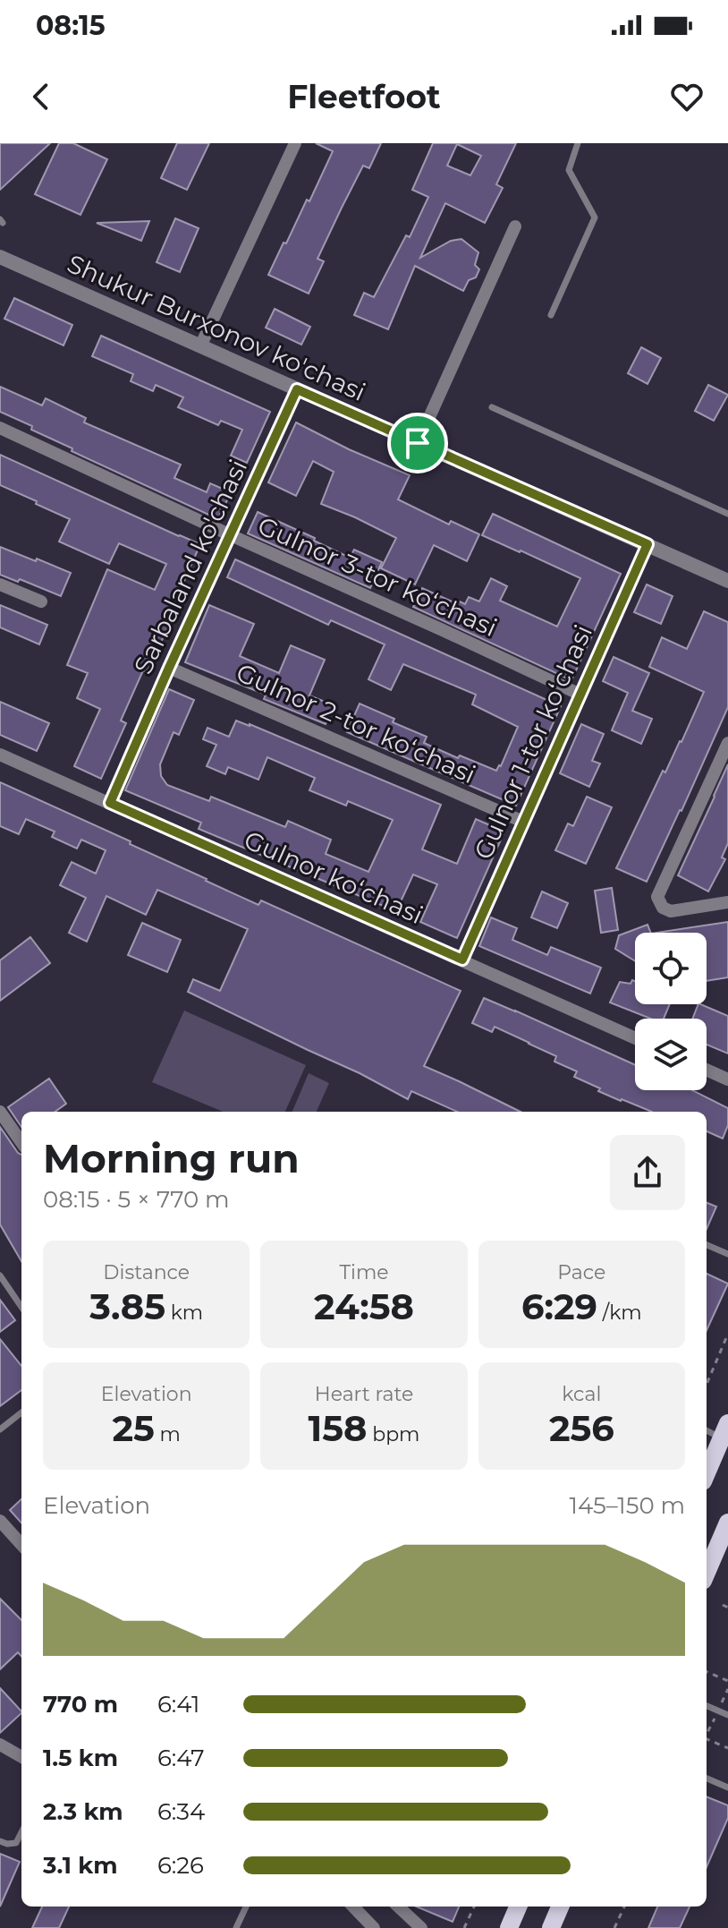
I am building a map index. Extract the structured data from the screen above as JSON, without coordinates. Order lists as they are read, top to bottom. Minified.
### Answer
{"streets":{"street":["Shukur Burxonov ko'chasi","Sarbaland ko'chasi","Gulnor 3-tor koʻchasi","Gulnor 2-tor koʻchasi","Gulnor 1-tor koʻchasi","Gulnor koʻchasi"]},"crossings":[["Shukur Burxonov ko'chasi","Sarbaland ko'chasi"],["Shukur Burxonov ko'chasi","Gulnor 1-tor koʻchasi"],["Sarbaland ko'chasi","Gulnor 3-tor koʻchasi"],["Sarbaland ko'chasi","Gulnor 2-tor koʻchasi"],["Sarbaland ko'chasi","Gulnor koʻchasi"],["Gulnor 3-tor koʻchasi","Gulnor 1-tor koʻchasi"],["Gulnor 2-tor koʻchasi","Gulnor 1-tor koʻchasi"],["Gulnor 1-tor koʻchasi","Gulnor koʻchasi"]],"page":{"status":"08:15","header":"Fleetfoot","heading":["Morning run","08:15 · 5 × 770 m"],"stats":[["Distance","3.85 km"],["Time","24:58"],["Pace","6:29 /km"],["Elevation","25 m"],["Heart rate","158 bpm"],["kcal","256"]],"chart":["Elevation","145–150 m"],"list":[{"name":"770 m","note":"6:41"},{"name":"1.5 km","note":"6:47"},{"name":"2.3 km","note":"6:34"},{"name":"3.1 km","note":"6:26"}]}}
